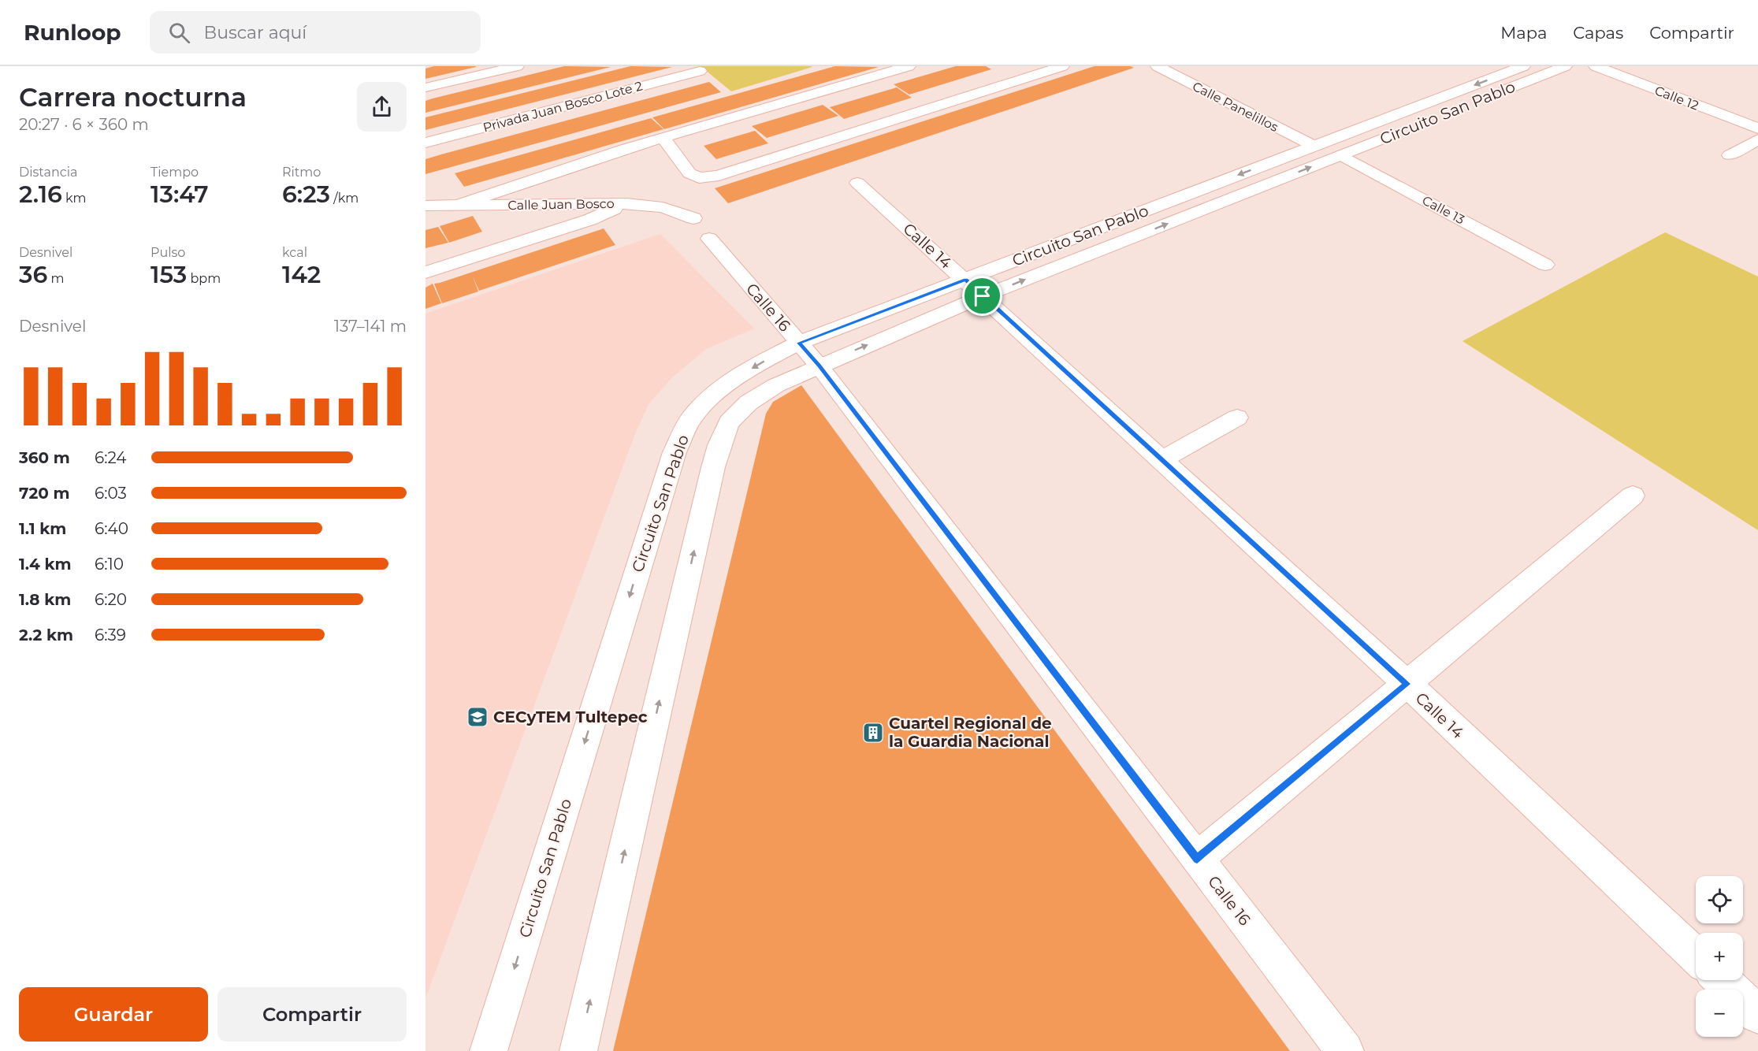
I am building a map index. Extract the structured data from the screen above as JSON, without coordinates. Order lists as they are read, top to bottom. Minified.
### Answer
{"streets":{"street":["Calle 12","Privada Juan Bosco Lote 2","Calle Panelillos","Circuito San Pablo","Calle Juan Bosco","Calle 13","Calle 14","Calle 16"]},"crossings":[["Calle Panelillos","Circuito San Pablo"],["Circuito San Pablo","Calle 13"],["Circuito San Pablo","Calle 14"],["Circuito San Pablo","Calle 16"],["Calle Juan Bosco","Calle 16"]],"places":{"school or university":["CECyTEM Tultepec"],"building":["Cuartel Regional de la Guardia Nacional"]},"page":{"header":"Runloop","search":"Buscar aquí","nav":["Mapa","Capas","Compartir"],"heading":["Carrera nocturna","20:27 · 6 × 360 m"],"stats":[["Distancia","2.16 km"],["Tiempo","13:47"],["Ritmo","6:23 /km"],["Desnivel","36 m"],["Pulso","153 bpm"],["kcal","142"]],"chart":["Desnivel","137–141 m"],"list":[{"name":"360 m","note":"6:24"},{"name":"720 m","note":"6:03"},{"name":"1.1 km","note":"6:40"},{"name":"1.4 km","note":"6:10"},{"name":"1.8 km","note":"6:20"},{"name":"2.2 km","note":"6:39"}],"map_buttons":["+","−"],"buttons":["Guardar","Compartir"]}}
